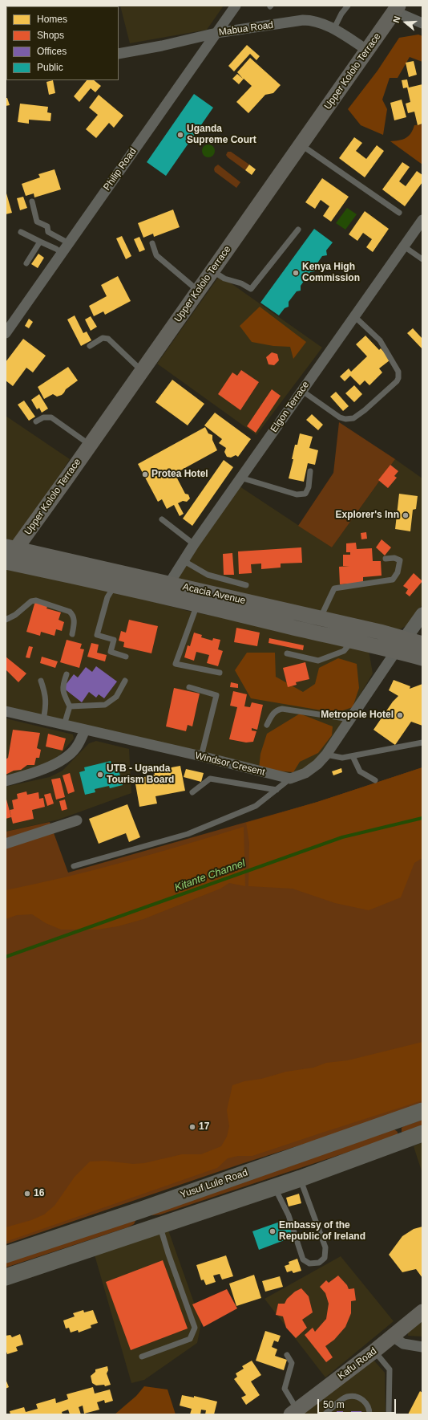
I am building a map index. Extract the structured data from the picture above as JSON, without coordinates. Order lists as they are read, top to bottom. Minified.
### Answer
{"streets":{"main road":["Upper Kololo Terrace","Acacia Avenue","Yusuf Lule Road","Kafu Road"],"street":["Mabua Road","Philip Road","Elgon Terrace","Windsor Cresent"]},"crossings":[["Mabua Road","Upper Kololo Terrace"],["Mabua Road","Philip Road"],["Upper Kololo Terrace","Acacia Avenue"],["Elgon Terrace","Acacia Avenue"]],"water":["Kitante Channel"],"places":["Uganda Supreme Court","Kenya High Commission","Protea Hotel","Explorer's Inn","Metropole Hotel","UTB - Uganda Tourism Board","17","16","Embassy of the Republic of Ireland"],"legend":["Homes","Shops","Offices","Public"],"scale_bar":"50 m","north":"left"}
